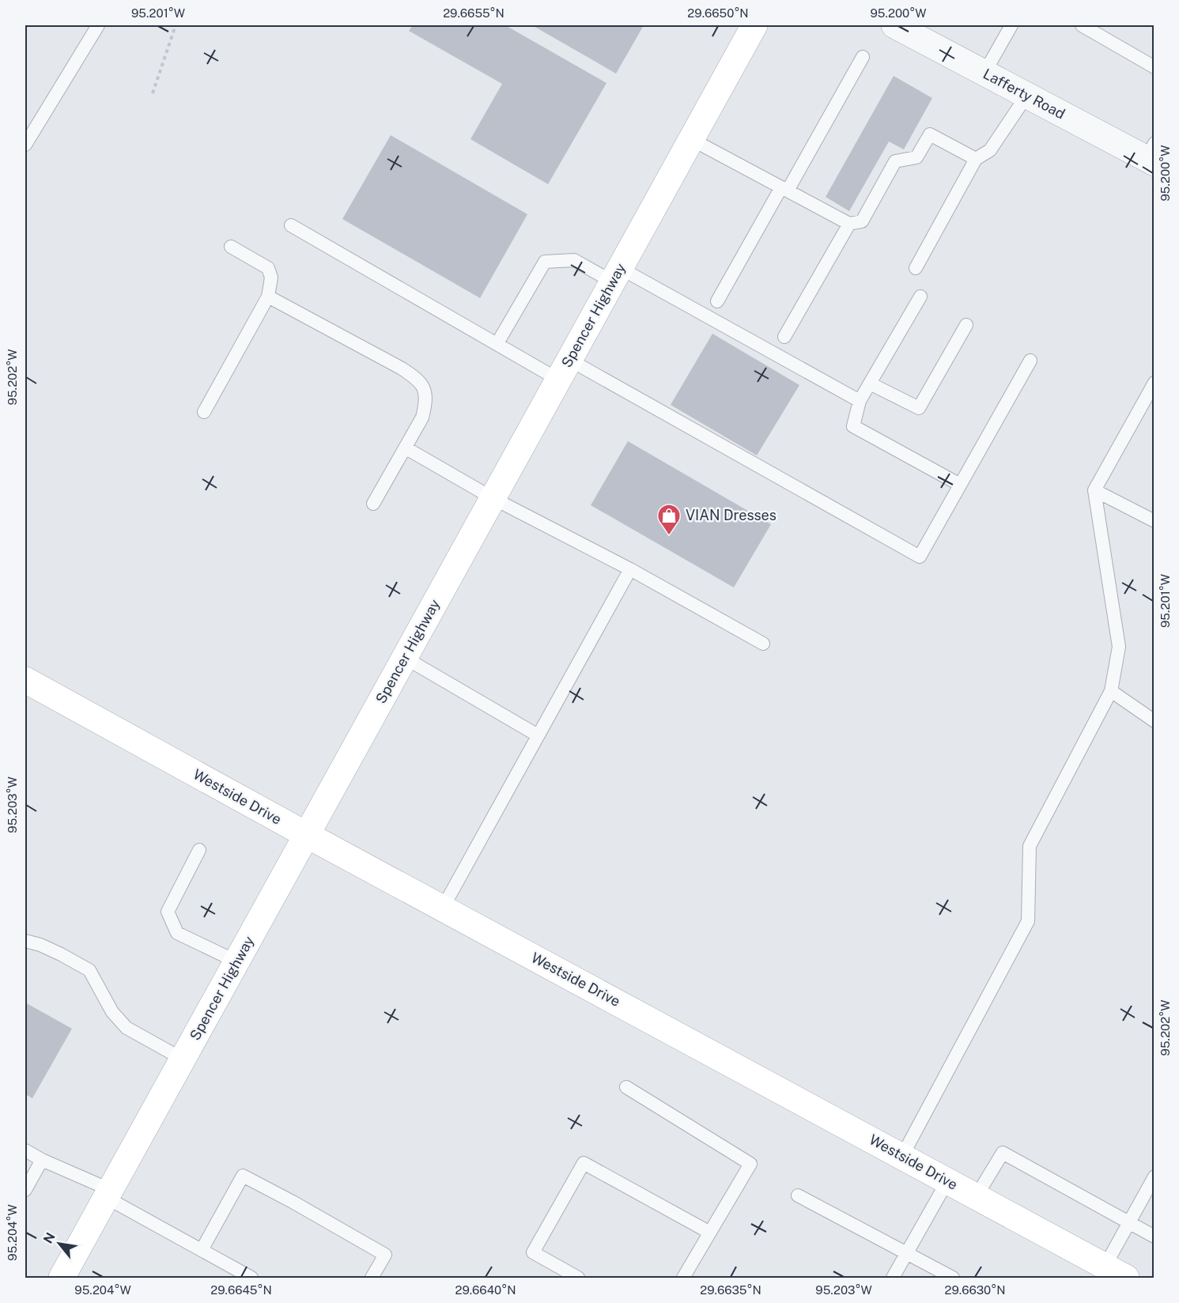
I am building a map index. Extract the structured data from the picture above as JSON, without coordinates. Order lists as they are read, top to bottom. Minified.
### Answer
{"streets":{"main road":["Spencer Highway","Westside Drive"],"street":["Lafferty Road"]},"crossings":[["Spencer Highway","Westside Drive"]],"places":{"shop":["VIAN Dresses"]},"north":"top left","coordinates":["95.201°W","29.6655°N","29.6650°N","95.200°W","95.202°W","95.203°W","95.204°W","29.6645°N","29.6640°N","29.6635°N","29.6630°N"]}
